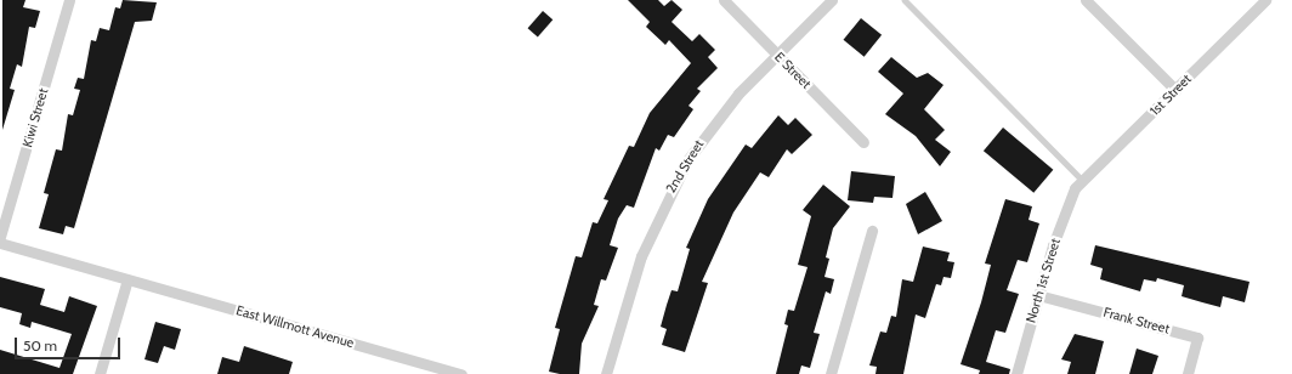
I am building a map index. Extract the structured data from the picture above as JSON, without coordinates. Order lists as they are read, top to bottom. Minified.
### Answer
{"streets":{"street":["E Street","1st Street","Kiwi Street","2nd Street","North 1st Street","Frank Street","East Willmott Avenue"]},"crossings":[["E Street","2nd Street"],["1st Street","North 1st Street"],["North 1st Street","Frank Street"]],"scale_bar":"50 m"}
